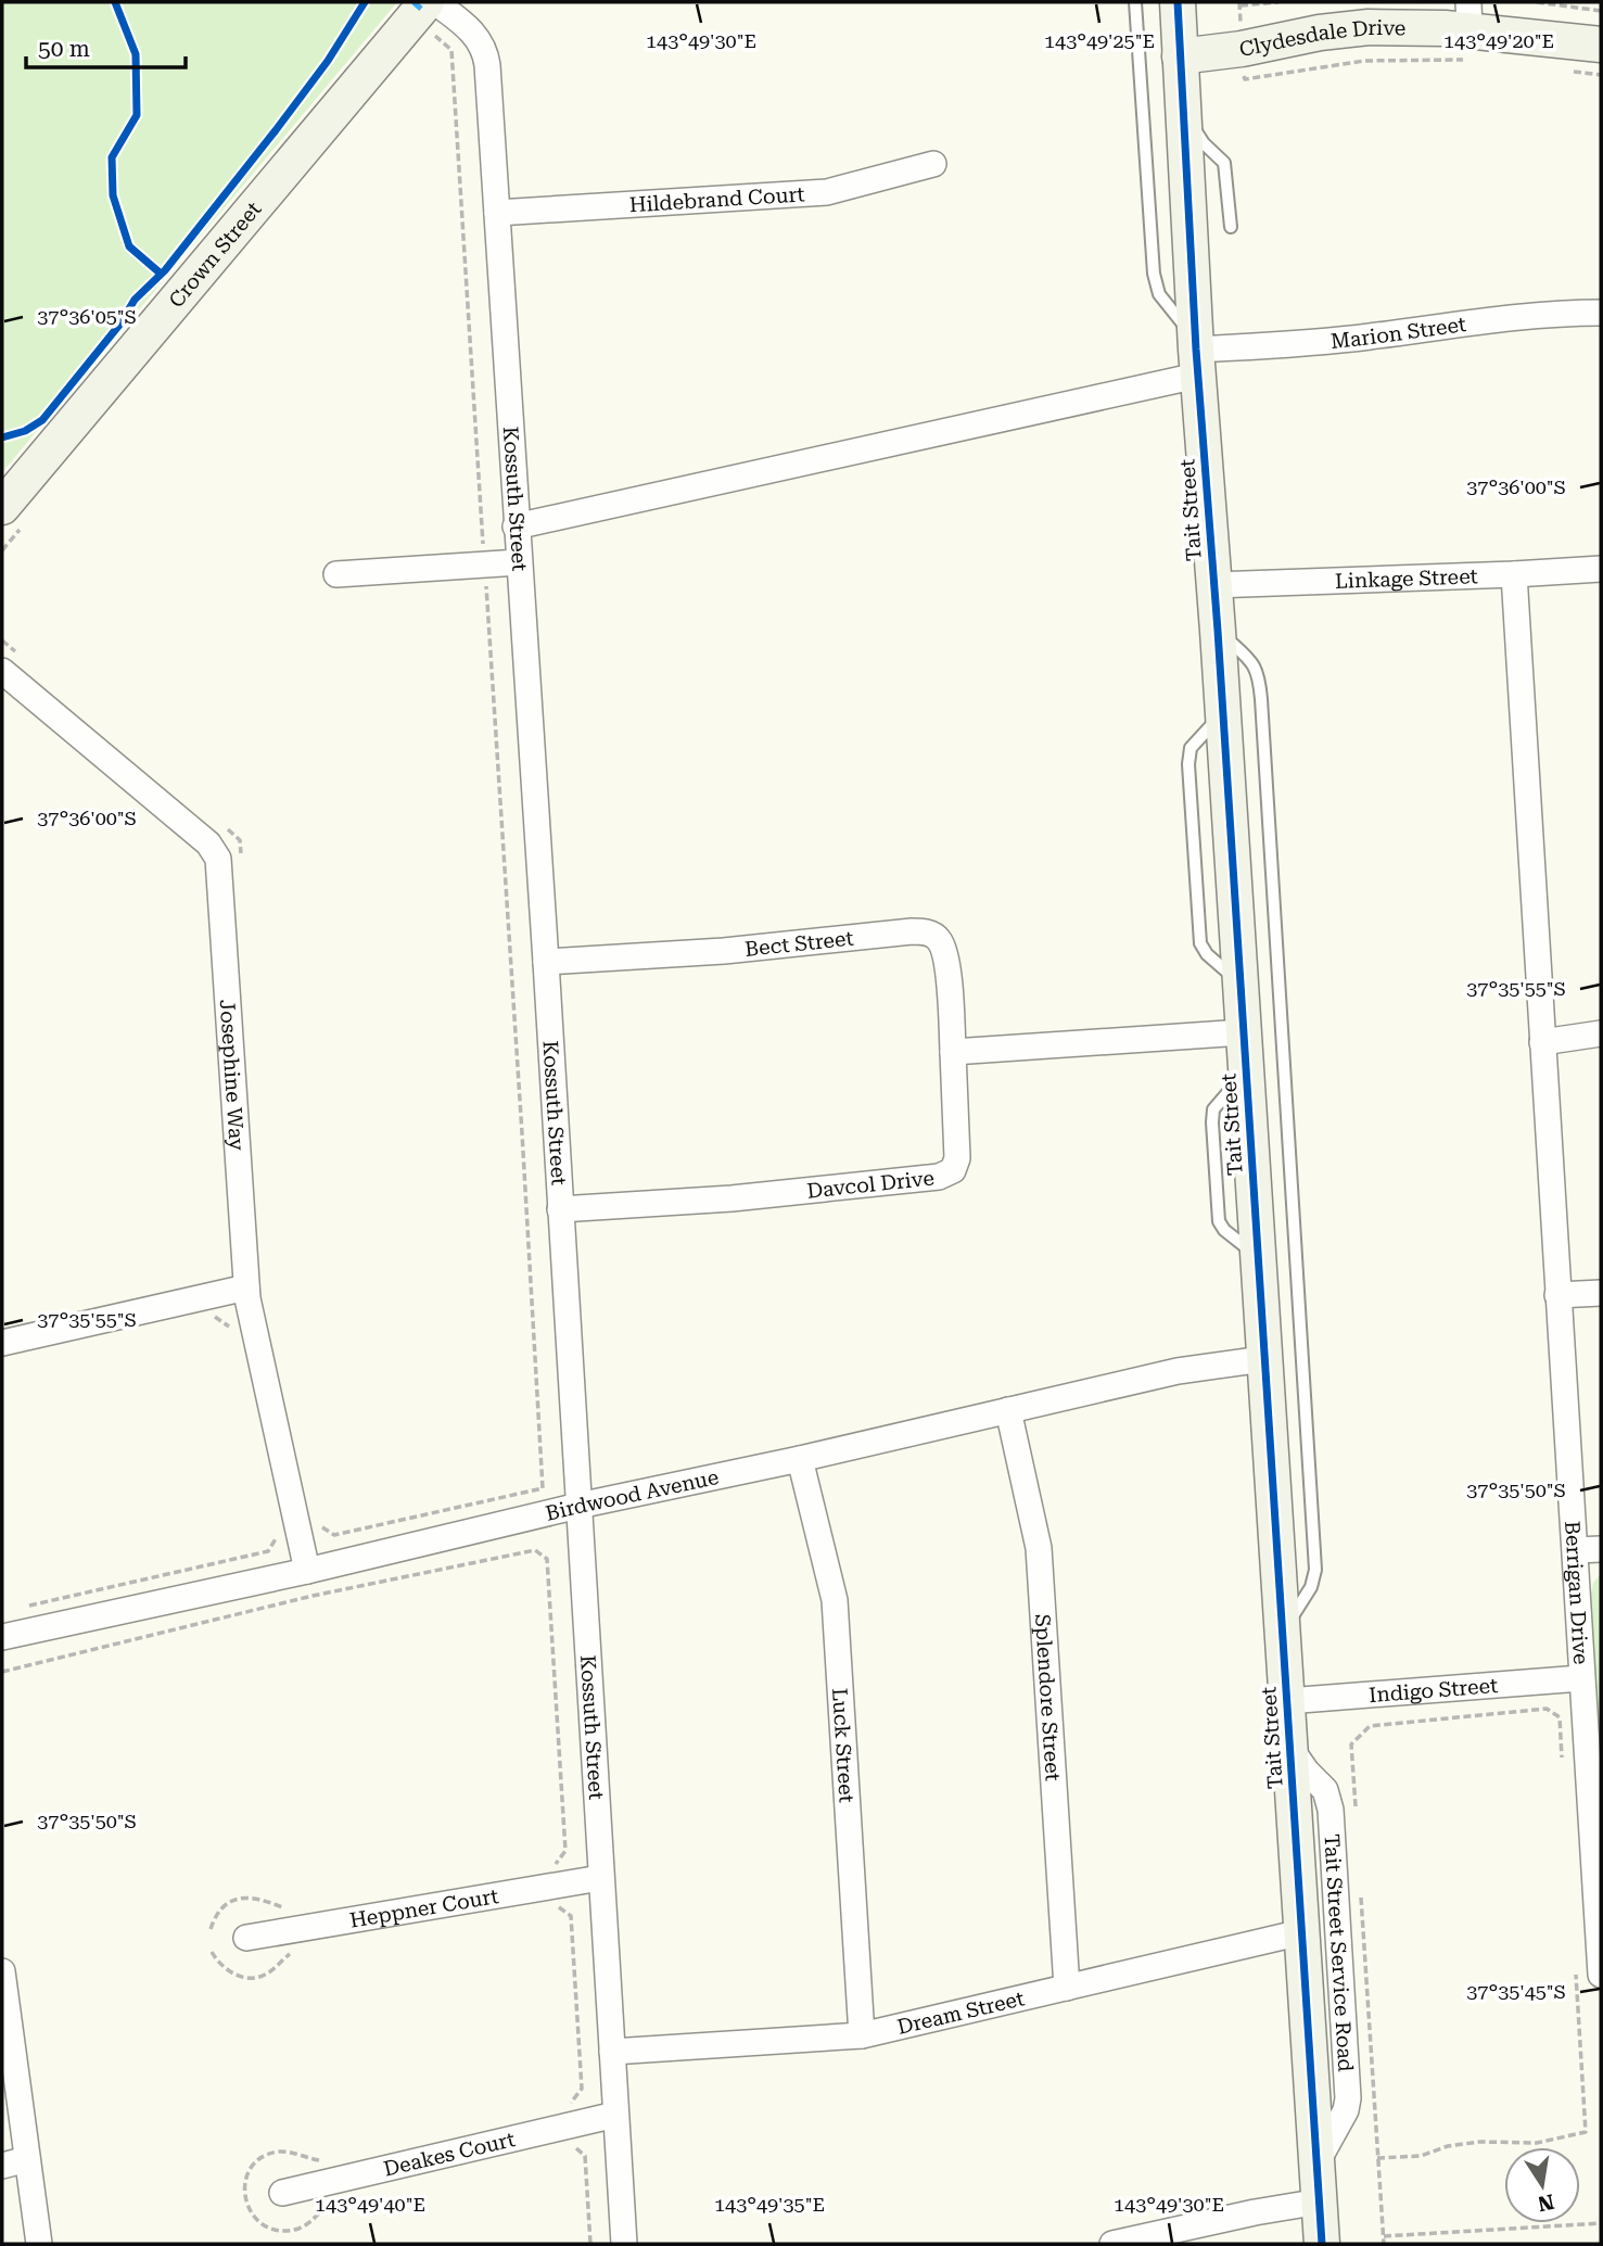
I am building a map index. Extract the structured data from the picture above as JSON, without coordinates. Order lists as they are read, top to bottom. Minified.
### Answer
{"streets":{"street":["Clydesdale Drive","Hildebrand Court","Crown Street","Marion Street","Kossuth Street","Tait Street","Linkage Street","Bect Street","Josephine Way","Davcol Drive","Birdwood Avenue","Berrigan Drive","Indigo Street","Splendore Street","Luck Street","Heppner Court","Tait Street Service Road","Dream Street","Deakes Court"]},"crossings":[["Clydesdale Drive","Tait Street"],["Hildebrand Court","Kossuth Street"],["Marion Street","Kossuth Street"],["Marion Street","Tait Street"],["Kossuth Street","Bect Street"],["Kossuth Street","Davcol Drive"],["Kossuth Street","Birdwood Avenue"],["Kossuth Street","Heppner Court"],["Kossuth Street","Dream Street"],["Kossuth Street","Deakes Court"],["Tait Street","Linkage Street"],["Tait Street","Birdwood Avenue"],["Tait Street","Indigo Street"],["Tait Street","Tait Street Service Road"],["Tait Street","Dream Street"],["Linkage Street","Berrigan Drive"],["Bect Street","Davcol Drive"],["Josephine Way","Birdwood Avenue"],["Birdwood Avenue","Splendore Street"],["Birdwood Avenue","Luck Street"],["Berrigan Drive","Indigo Street"],["Splendore Street","Dream Street"],["Luck Street","Dream Street"]],"scale_bar":"50 m","north":"bottom","coordinates":["143°49'30\"E","143°49'25\"E","143°49'20\"E","37°36'05\"S","37°36'00\"S","37°35'55\"S","37°35'50\"S","37°35'45\"S","143°49'40\"E","143°49'35\"E"]}
